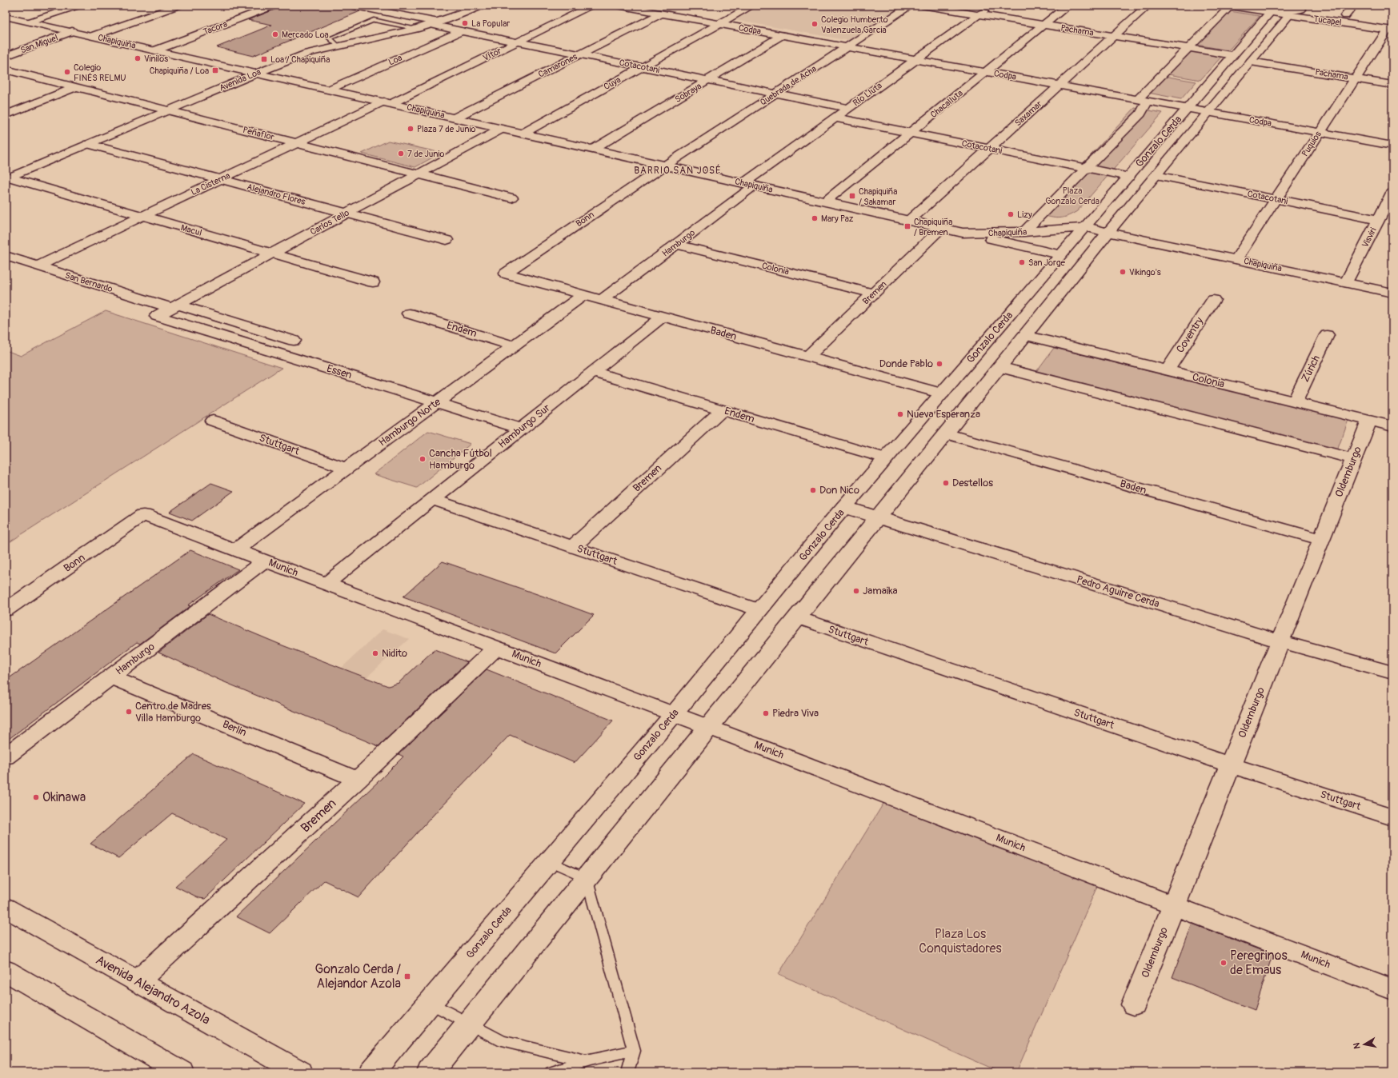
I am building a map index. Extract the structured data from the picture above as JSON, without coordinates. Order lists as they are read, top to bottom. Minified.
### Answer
{"streets":{"street":["Tucapel","Tacora","Codpa","Pachama","Chapiquiña","San Miguel","Vítor","Loa","Camarones","Cotacotani","Avenida Loa","Cuya","Quebrada de Acha","Sobraya","Río Lluta","Chacalluta","Saxamar","Peñaflor","Gonzalo Cerda","Puquios","La Cisterna","Alejandro Flores","Bonn","Carlos Tello","Macul","Visviri","Hamburgo","Colonia","San Bernardo","Bremen","Endem","Baden","Coventry","Zúrich","Essen","Hamburgo Norte","Hamburgo Sur","Stuttgart","Oldemburgo","Munich","Pedro Aguirre Cerda","Berlin","Avenida Alejandro Azola"]},"crossings":[["Tucapel","Gonzalo Cerda"],["Tucapel","Puquios"],["Tacora","Chapiquiña"],["Codpa","Camarones"],["Codpa","Cuya"],["Codpa","Quebrada de Acha"],["Codpa","Sobraya"],["Codpa","Río Lluta"],["Codpa","Chacalluta"],["Codpa","Saxamar"],["Codpa","Gonzalo Cerda"],["Codpa","Puquios"],["Pachama","Río Lluta"],["Pachama","Chacalluta"],["Pachama","Saxamar"],["Pachama","Gonzalo Cerda"],["Pachama","Puquios"],["Chapiquiña","San Miguel"],["Chapiquiña","Vítor"],["Chapiquiña","Loa"],["Chapiquiña","Camarones"],["Chapiquiña","Avenida Loa"],["Chapiquiña","Cuya"],["Chapiquiña","Quebrada de Acha"],["Chapiquiña","Sobraya"],["Chapiquiña","Río Lluta"],["Chapiquiña","Chacalluta"],["Chapiquiña","Saxamar"],["Chapiquiña","Gonzalo Cerda"],["Chapiquiña","Puquios"],["Chapiquiña","La Cisterna"],["Chapiquiña","Bonn"],["Chapiquiña","Carlos Tello"],["Chapiquiña","Visviri"],["Chapiquiña","Hamburgo"],["Chapiquiña","Bremen"],["Vítor","Cotacotani"],["Vítor","La Cisterna"],["Loa","Cotacotani"],["Camarones","Cotacotani"],["Cotacotani","Avenida Loa"],["Cotacotani","Cuya"],["Cotacotani","Quebrada de Acha"],["Cotacotani","Sobraya"],["Cotacotani","Río Lluta"],["Cotacotani","Chacalluta"],["Cotacotani","Saxamar"],["Cotacotani","Gonzalo Cerda"],["Cotacotani","Puquios"],["Cotacotani","Visviri"],["Avenida Loa","Peñaflor"],["Avenida Loa","Alejandro Flores"],["Avenida Loa","Macul"],["Quebrada de Acha","Bonn"],["Río Lluta","Hamburgo"],["Peñaflor","La Cisterna"],["Peñaflor","Carlos Tello"],["Gonzalo Cerda","Colonia"],["Gonzalo Cerda","Endem"],["Gonzalo Cerda","Baden"],["Gonzalo Cerda","Stuttgart"],["Gonzalo Cerda","Munich"],["Gonzalo Cerda","Pedro Aguirre Cerda"],["La Cisterna","Alejandro Flores"],["La Cisterna","Macul"],["La Cisterna","San Bernardo"],["Alejandro Flores","Carlos Tello"],["Bonn","Baden"],["Bonn","Munich"],["Carlos Tello","Macul"],["Carlos Tello","San Bernardo"],["Carlos Tello","Essen"],["Hamburgo","Colonia"],["Hamburgo","Baden"],["Hamburgo","Munich"],["Hamburgo","Berlin"],["Colonia","Bremen"],["Colonia","Coventry"],["Colonia","Zúrich"],["Colonia","Oldemburgo"],["Bremen","Endem"],["Bremen","Baden"],["Bremen","Stuttgart"],["Bremen","Munich"],["Bremen","Berlin"],["Bremen","Avenida Alejandro Azola"],["Endem","Hamburgo Norte"],["Endem","Hamburgo Sur"],["Baden","Hamburgo Norte"],["Baden","Hamburgo Sur"],["Baden","Oldemburgo"],["Essen","Hamburgo Norte"],["Essen","Hamburgo Sur"],["Hamburgo Norte","Stuttgart"],["Hamburgo Norte","Munich"],["Hamburgo Sur","Stuttgart"],["Hamburgo Sur","Munich"],["Stuttgart","Oldemburgo"],["Oldemburgo","Munich"],["Oldemburgo","Pedro Aguirre Cerda"]],"districts":["BARRIO SAN JOSÉ"],"parks":["Plaza Gonzalo Cerda","Plaza Los Conquistadores"],"places":{"other":["La Popular","Colegio Humberto Valenzuela Garcia","Mercado Loa","Vinilos","Colegio FINÉS RELMU","Plaza 7 de Junio","7 de Junio","Lizy","Mary Paz","San Jorge","Vikingo's","Donde Pablo","Nueva Esperanza","Cancha Fútbol Hamburgo","Destellos","Don Nico","Jamaika","Nidito","Centro de Madres Villa Hamburgo","Piedra Viva","Okinawa","Peregrinos de Emaus"],"transit":["Loa / Chapiquiña","Chapiquiña / Loa","Chapiquiña / Sakamar","Chapiquiña / Bremen","Gonzalo Cerda / Alejandor Azola"]},"north":"left"}
